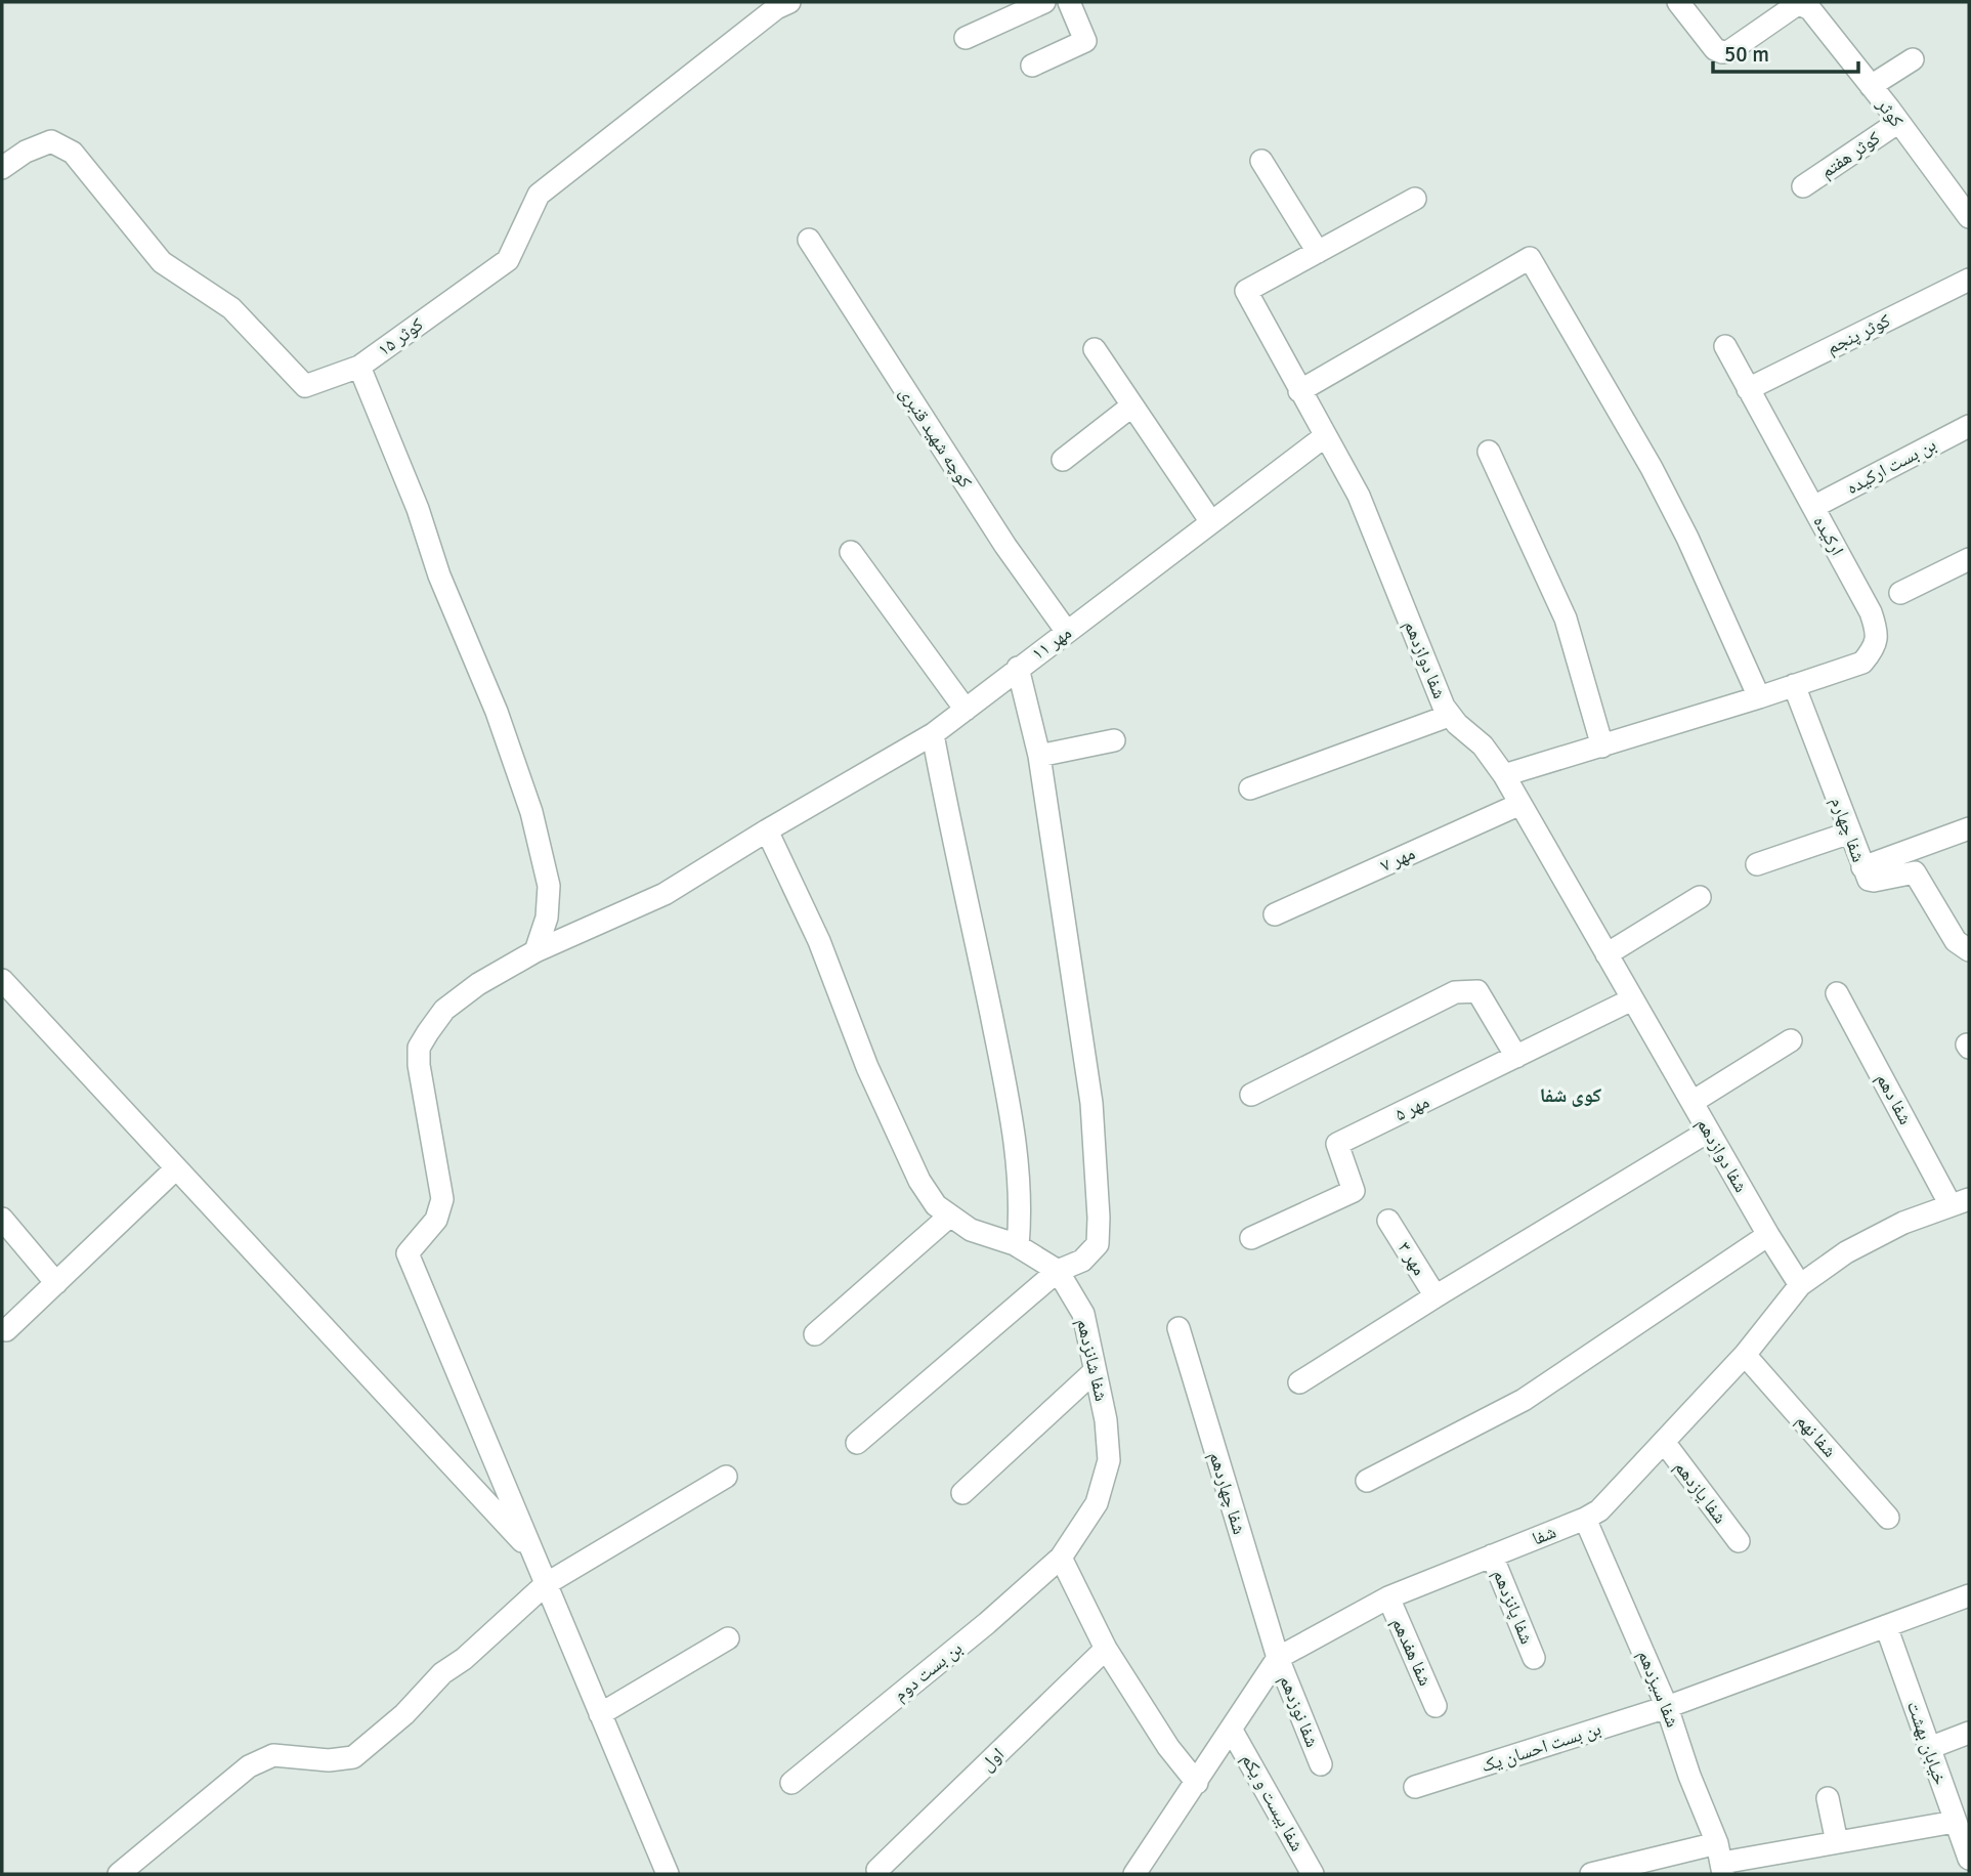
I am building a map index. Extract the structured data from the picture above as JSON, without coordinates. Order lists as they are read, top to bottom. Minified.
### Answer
{"streets":{"street":["کوثر","کوثر هفتم","کوثر پنجم","کوثر ۱۵","کوچه شهید قنبری","بن بست ارکیده","ارکیده","مهر ۱۱","شفا دوازدهم","شفا چهارم","مهر ۷","شفا دهم","مهر ۵","مهر ۳","شفا شانزدهم","شفا نهم","شفا یازدهم","شفا چهاردهم","شفا","شفا پانزدهم","شفا هفدهم","بن بست دوم","شفا سیزدهم","شفا نوزدهم","خیابان بهشت","بن بست احسان یک","اول","شفا بیست و یکم"]},"crossings":[["کوثر","کوثر هفتم"],["کوثر پنجم","ارکیده"],["کوچه شهید قنبری","مهر ۱۱"],["بن بست ارکیده","ارکیده"],["ارکیده","شفا چهارم"],["مهر ۱۱","شفا دوازدهم"],["مهر ۱۱","شفا شانزدهم"],["شفا دوازدهم","مهر ۷"],["شفا دوازدهم","مهر ۵"],["شفا دوازدهم","شفا"],["شفا دهم","شفا"],["شفا شانزدهم","بن بست دوم"],["شفا نهم","شفا"],["شفا یازدهم","شفا"],["شفا چهاردهم","شفا"],["شفا چهاردهم","شفا نوزدهم"],["شفا","شفا پانزدهم"],["شفا","شفا هفدهم"],["شفا","شفا سیزدهم"],["شفا","شفا نوزدهم"],["شفا","شفا بیست و یکم"],["شفا سیزدهم","بن بست احسان یک"],["خیابان بهشت","بن بست احسان یک"]],"districts":["کوی شفا"],"scale_bar":"50 m"}
